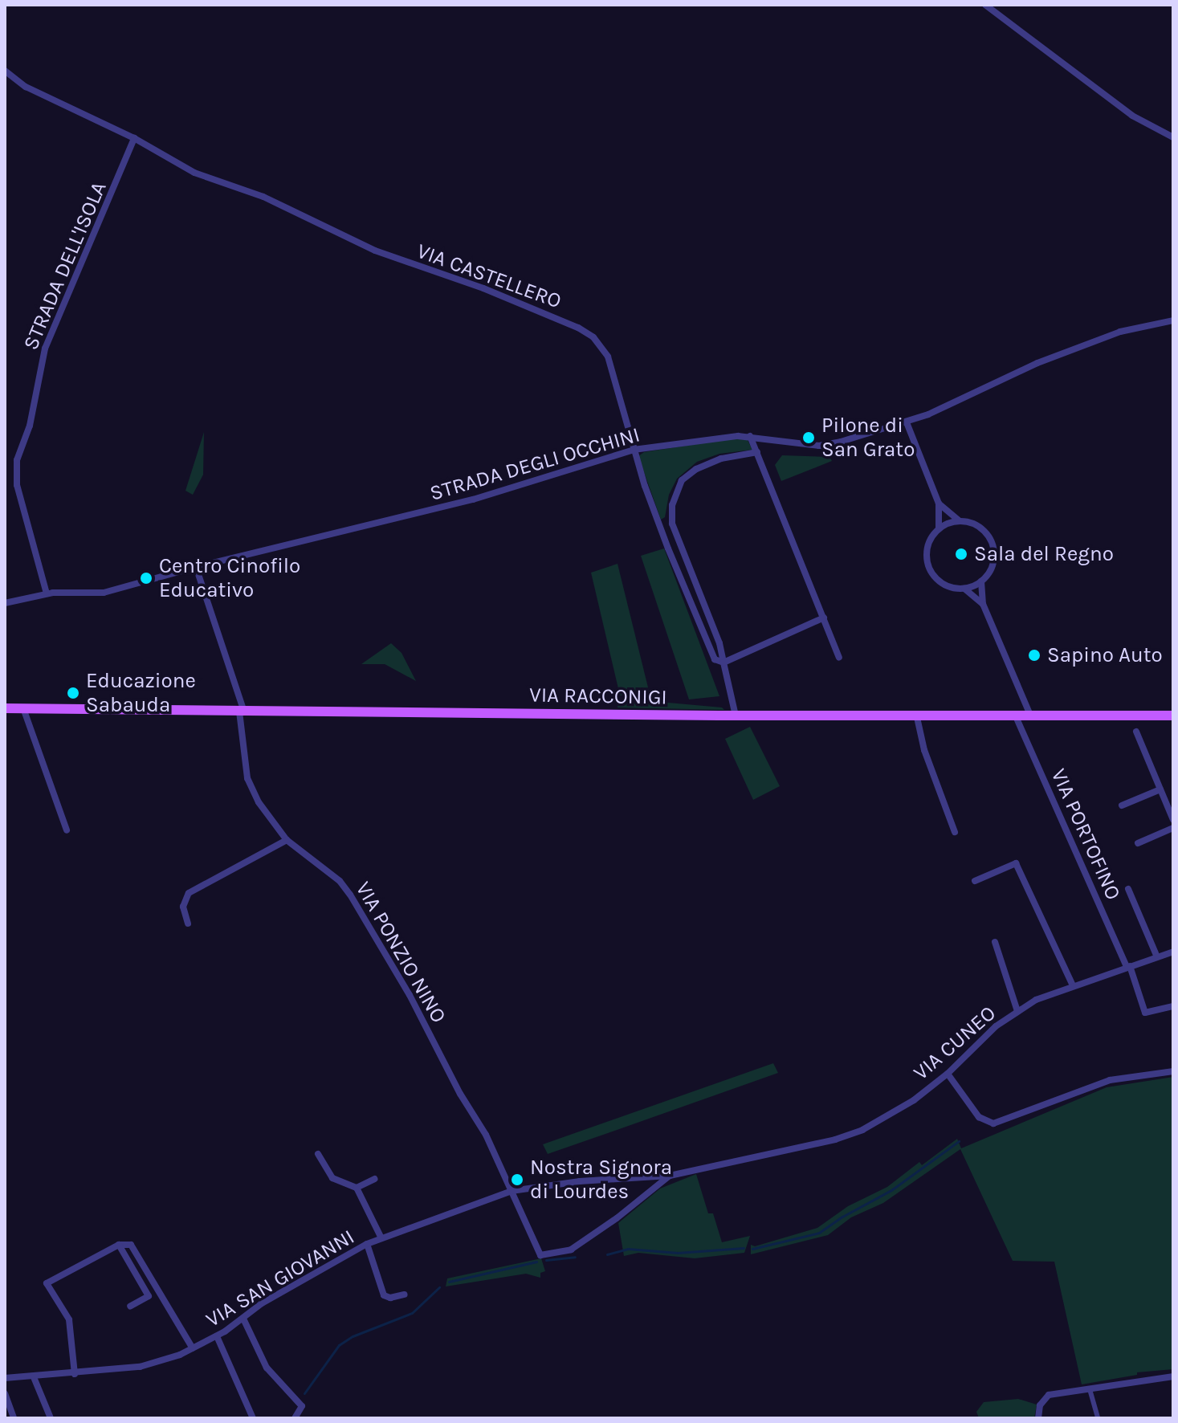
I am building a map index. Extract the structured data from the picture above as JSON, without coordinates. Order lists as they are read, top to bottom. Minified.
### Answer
{"streets":{"main road":["VIA RACCONIGI"],"street":["STRADA DELL'ISOLA","VIA CASTELLERO","STRADA DEGLI OCCHINI","VIA PORTOFINO","VIA PONZIO NINO","VIA CUNEO","VIA SAN GIOVANNI"]},"crossings":[["STRADA DELL'ISOLA","VIA CASTELLERO"],["STRADA DELL'ISOLA","STRADA DEGLI OCCHINI"],["VIA CASTELLERO","STRADA DEGLI OCCHINI"],["VIA CASTELLERO","VIA RACCONIGI"],["STRADA DEGLI OCCHINI","VIA PONZIO NINO"],["VIA RACCONIGI","VIA PORTOFINO"],["VIA RACCONIGI","VIA PONZIO NINO"],["VIA PORTOFINO","VIA CUNEO"],["VIA PONZIO NINO","VIA SAN GIOVANNI"],["VIA CUNEO","VIA SAN GIOVANNI"]],"places":["Pilone di San Grato","Sala del Regno","Centro Cinofilo Educativo","Sapino Auto","Educazione Sabauda","Nostra Signora di Lourdes"]}
